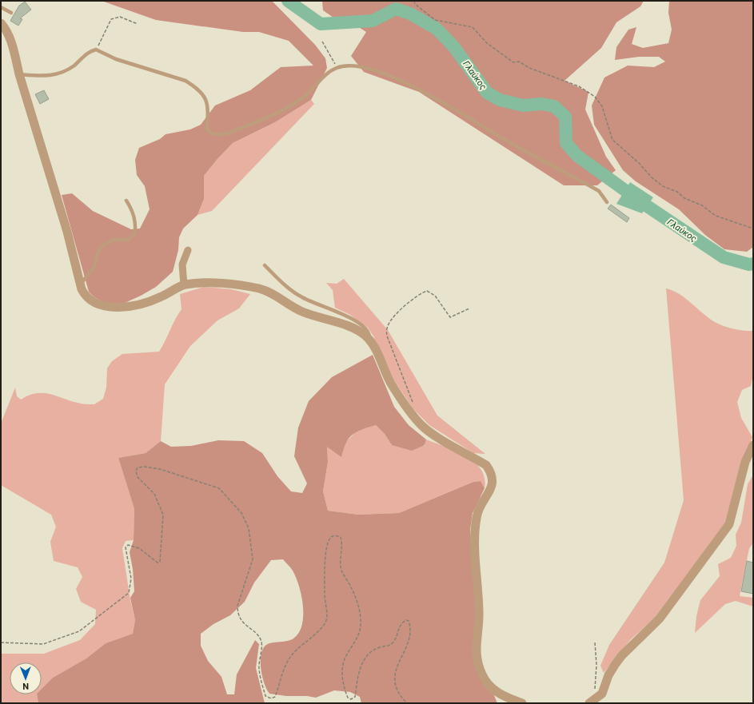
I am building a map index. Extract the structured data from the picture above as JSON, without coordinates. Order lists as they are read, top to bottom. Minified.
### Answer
{"water":["Γλαύκος"],"north":"bottom"}
